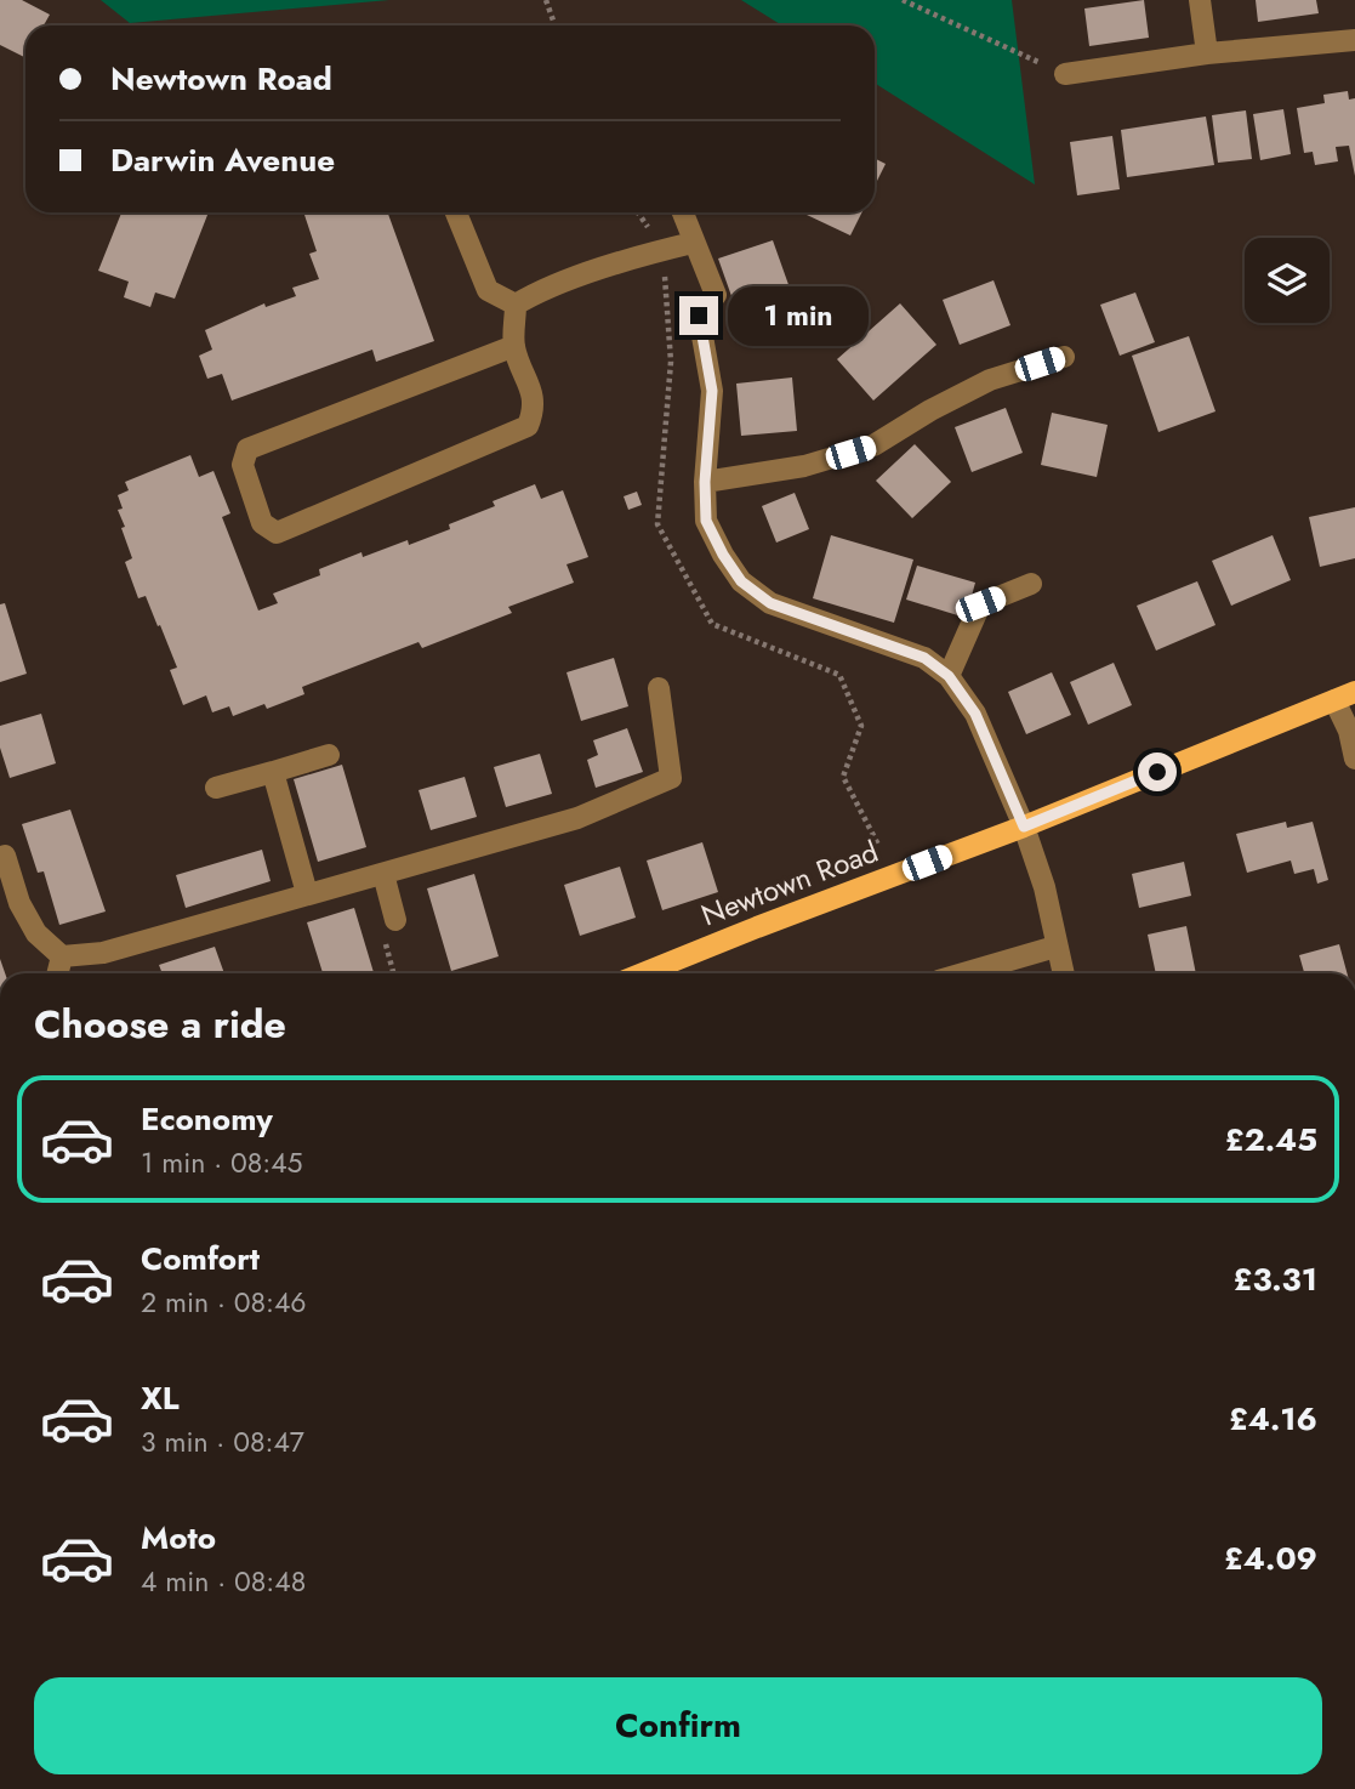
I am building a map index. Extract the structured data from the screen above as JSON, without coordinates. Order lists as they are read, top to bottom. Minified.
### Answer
{"streets":{"main road":["Newtown Road"]},"page":{"banner":["Newtown Road","Darwin Avenue"],"bubble":"1 min","heading":"Choose a ride","list":[{"name":"Economy","note":"1 min · 08:45","value":"£2.45"},{"name":"Comfort","note":"2 min · 08:46","value":"£3.31"},{"name":"XL","note":"3 min · 08:47","value":"£4.16"},{"name":"Moto","note":"4 min · 08:48","value":"£4.09"}],"buttons":"Confirm"}}
